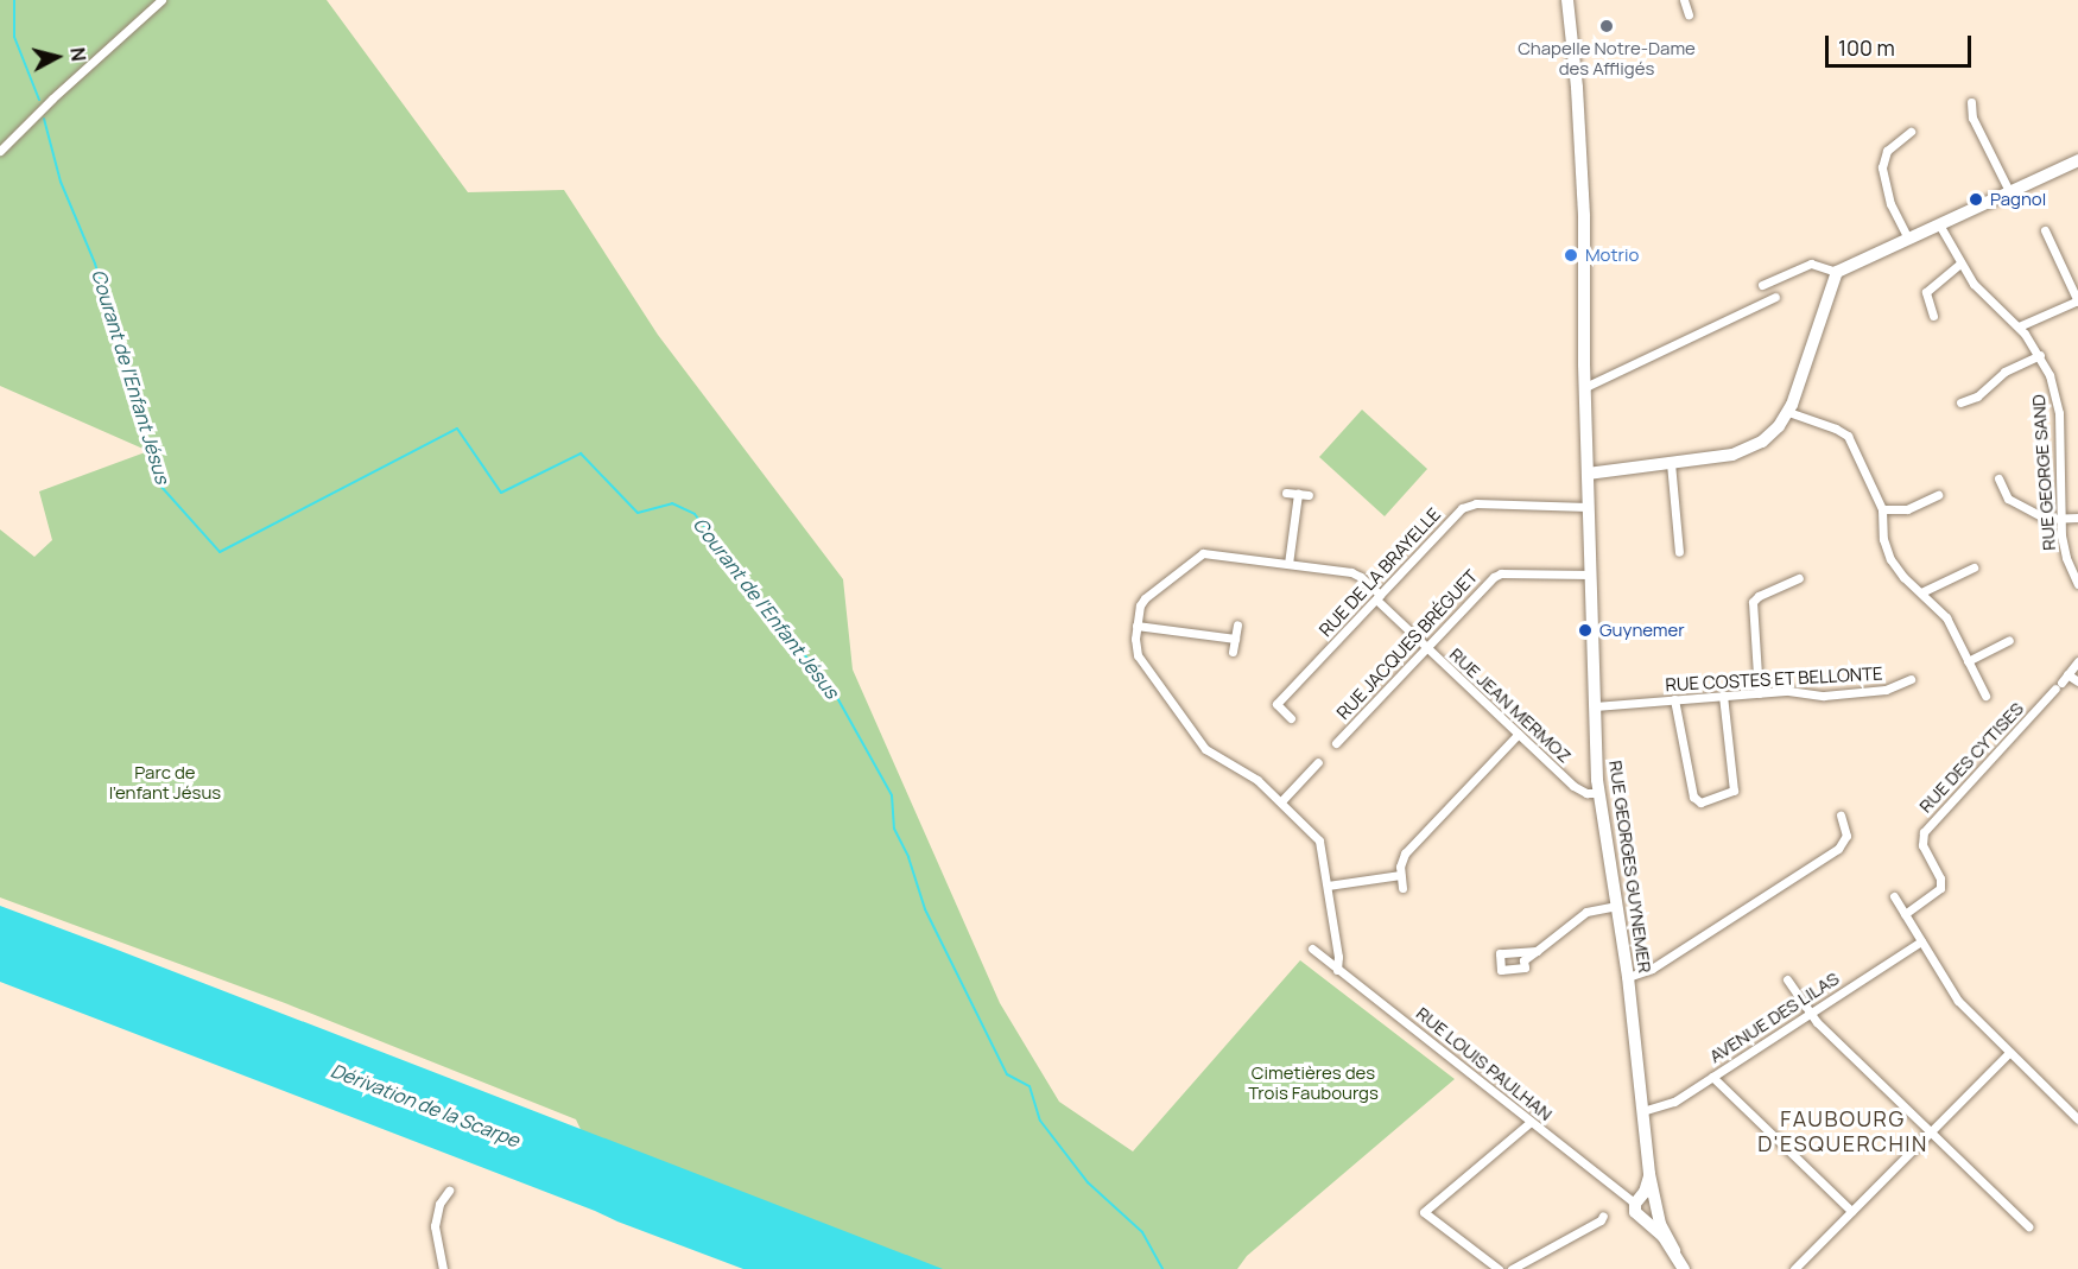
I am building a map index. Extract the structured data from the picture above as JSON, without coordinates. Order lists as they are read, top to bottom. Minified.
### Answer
{"streets":{"main road":["RUE GEORGES GUYNEMER"],"street":["RUE GEORGE SAND","RUE DE LA BRAYELLE","RUE JACQUES BRÉGUET","RUE COSTES ET BELLONTE","RUE JEAN MERMOZ","RUE DES CYTISES","AVENUE DES LILAS","RUE LOUIS PAULHAN"]},"crossings":[["RUE DE LA BRAYELLE","RUE JEAN MERMOZ"],["RUE DE LA BRAYELLE","RUE GEORGES GUYNEMER"],["RUE JACQUES BRÉGUET","RUE JEAN MERMOZ"],["RUE JACQUES BRÉGUET","RUE GEORGES GUYNEMER"],["RUE COSTES ET BELLONTE","RUE GEORGES GUYNEMER"],["RUE JEAN MERMOZ","RUE GEORGES GUYNEMER"],["RUE GEORGES GUYNEMER","AVENUE DES LILAS"],["RUE GEORGES GUYNEMER","RUE LOUIS PAULHAN"]],"districts":["FAUBOURG D'ESQUERCHIN"],"water":["Courant de l'Enfant Jésus","Dérivation de la Scarpe"],"parks":["Parc de l'enfant Jésus","Cimetières des Trois Faubourgs"],"places":["Chapelle Notre-Dame des Affligés","Pagnol","Motrio","Guynemer"],"scale_bar":"100 m","north":"right"}
